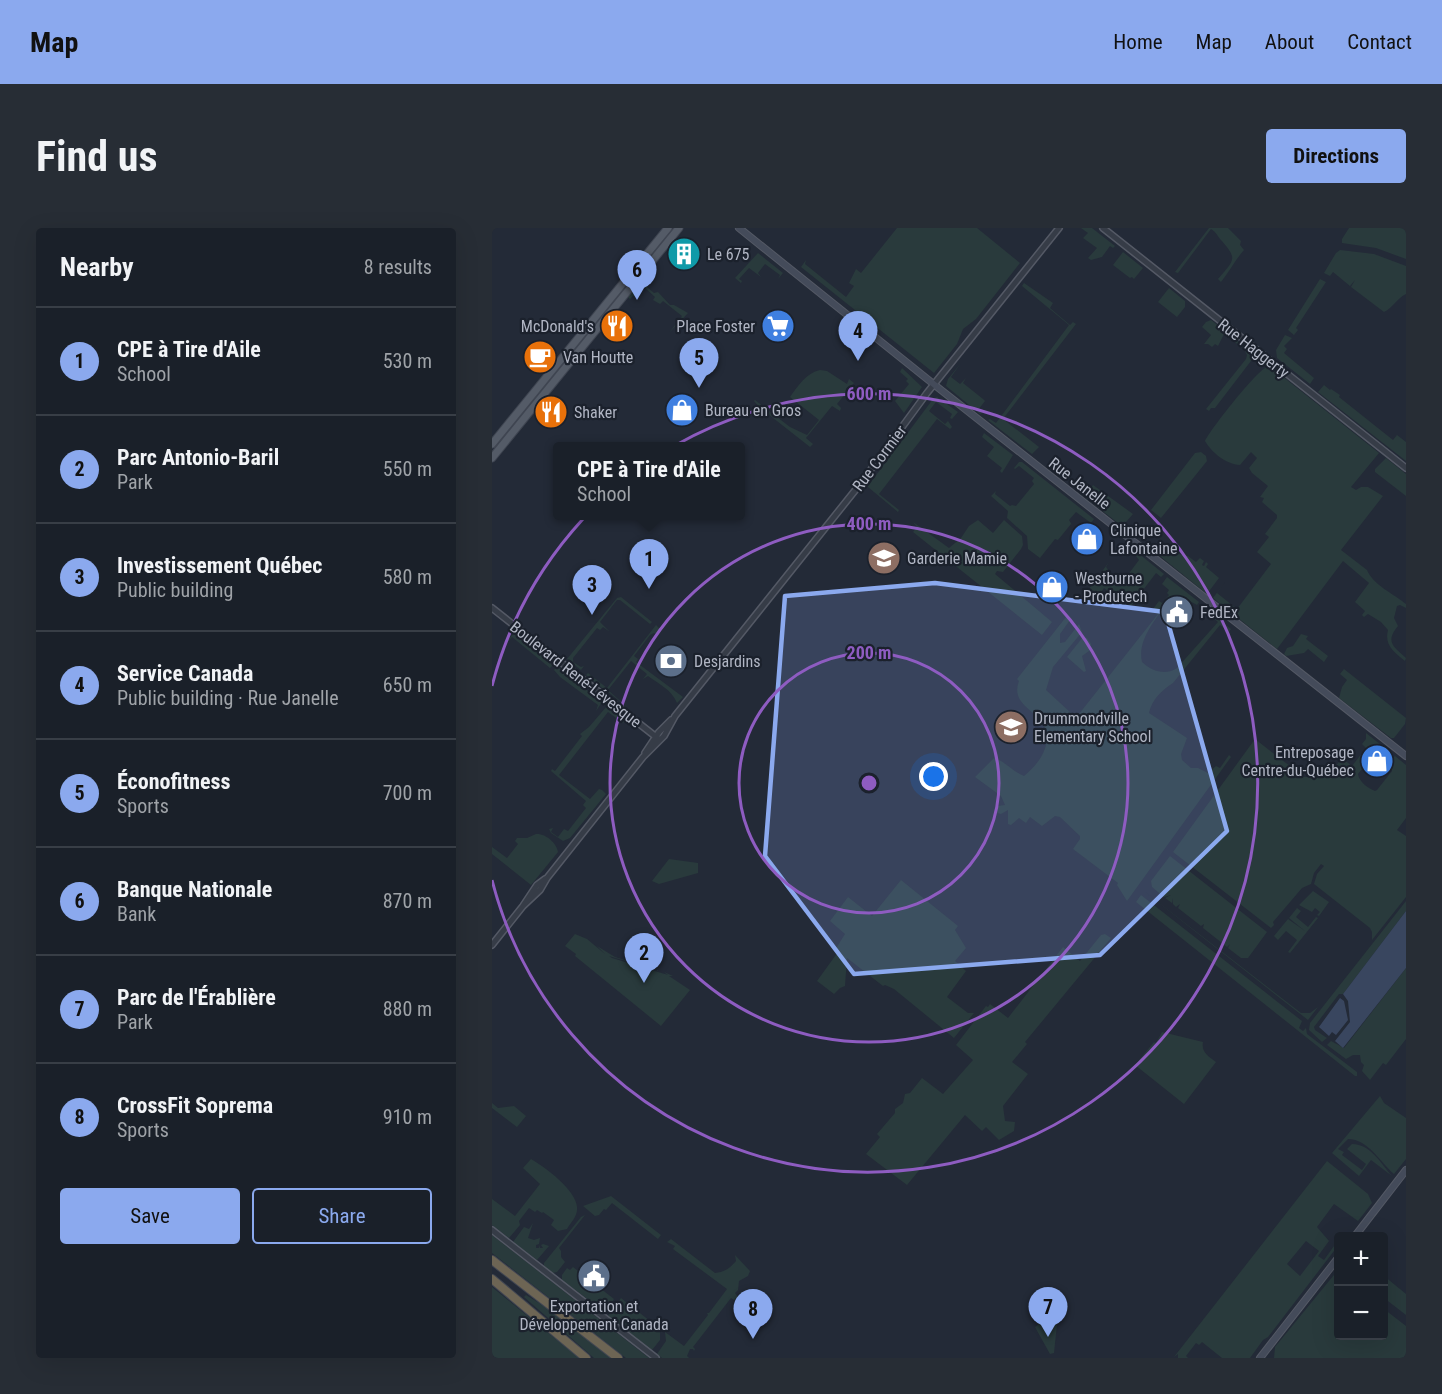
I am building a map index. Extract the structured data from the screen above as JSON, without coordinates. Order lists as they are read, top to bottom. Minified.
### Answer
{"streets":{"main road":["Rue Janelle"],"street":["Rue Haggerty","Rue Cormier","Boulevard René-Lévesque"]},"crossings":[["Rue Cormier","Rue Janelle"],["Rue Cormier","Boulevard René-Lévesque"]],"places":{"building":["Le 675"],"restaurant":["McDonald's","Shaker"],"supermarket":["Place Foster"],"cafe":["Van Houtte"],"shop":["Bureau en Gros","Clinique Lafontaine","Westburne - Produtech","Entreposage Centre-du-Québec"],"school or university":["Garderie Mamie","Drummondville Elementary School"],"public building":["FedEx","Exportation et Développement Canada"],"bank":["Desjardins"]},"page":{"header":"Map","nav":["Home","Map","About","Contact"],"buttons":["Directions",["Save","Share"]],"title":"Find us","heading":["Nearby","8 results"],"pins":["6","4","5","1","3","2","7","8"],"list":[{"mark":"1","name":"CPE à Tire d'Aile","note":"School","value":"530 m"},{"mark":"2","name":"Parc Antonio-Baril","note":"Park","value":"550 m"},{"mark":"3","name":"Investissement Québec","note":"Public building","value":"580 m"},{"mark":"4","name":"Service Canada","note":"Public building · Rue Janelle","value":"650 m"},{"mark":"5","name":"Éconofitness","note":"Sports","value":"700 m"},{"mark":"6","name":"Banque Nationale","note":"Bank","value":"870 m"},{"mark":"7","name":"Parc de l'Érablière","note":"Park","value":"880 m"},{"mark":"8","name":"CrossFit Soprema","note":"Sports","value":"910 m"}],"popup":["CPE à Tire d'Aile","School"],"map_buttons":["+","−"]},"rings":["600 m","400 m","200 m"]}
